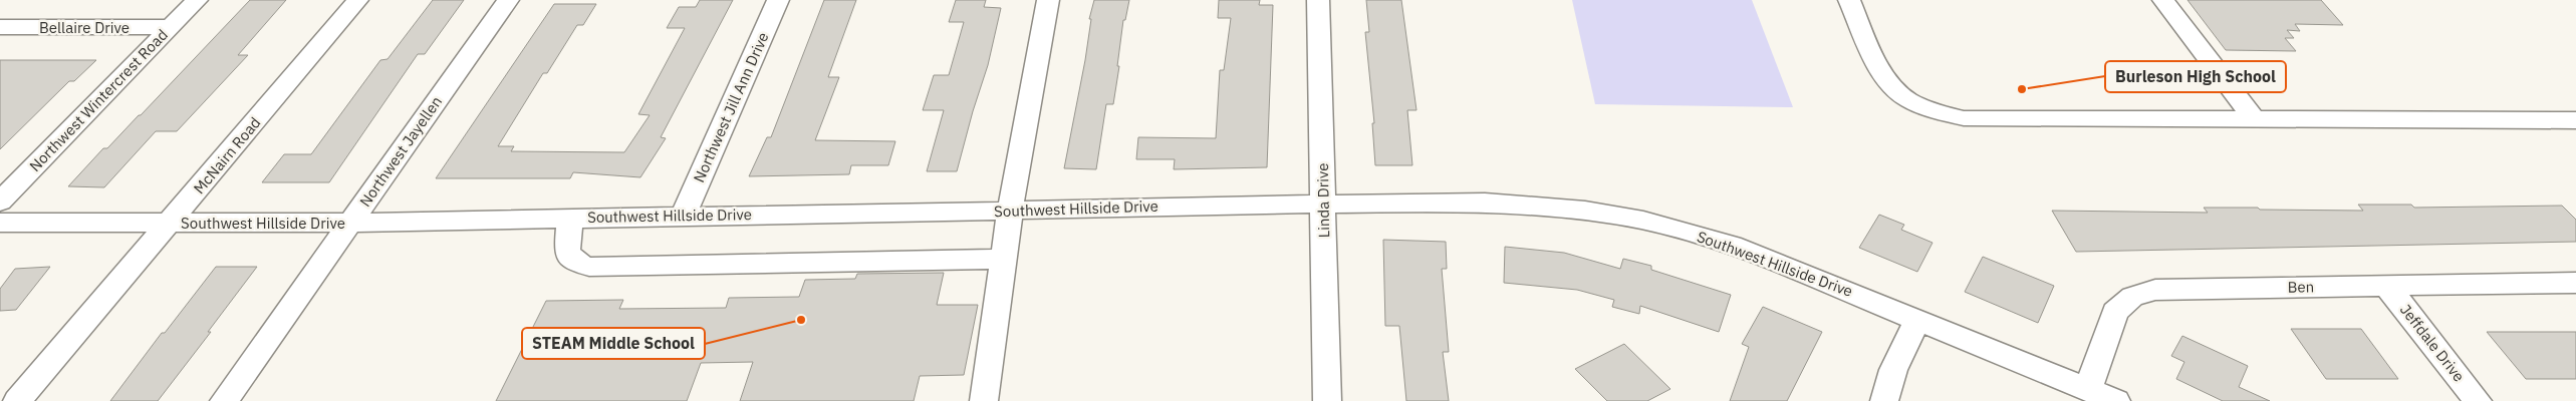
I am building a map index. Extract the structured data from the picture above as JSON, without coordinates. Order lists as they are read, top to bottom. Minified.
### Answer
{"streets":{"street":["Bellaire Drive","Northwest Wintercrest Road","Northwest Jill Ann Drive","Northwest Jayellen","McNairn Road","Linda Drive","Southwest Hillside Drive","Ben","Jeffdale Drive"]},"crossings":[["Bellaire Drive","Northwest Wintercrest Road"],["Northwest Jill Ann Drive","Southwest Hillside Drive"],["Northwest Jayellen","Southwest Hillside Drive"],["McNairn Road","Southwest Hillside Drive"],["Linda Drive","Southwest Hillside Drive"],["Southwest Hillside Drive","Ben"],["Ben","Jeffdale Drive"]],"places":["Burleson High School","STEAM Middle School"]}
